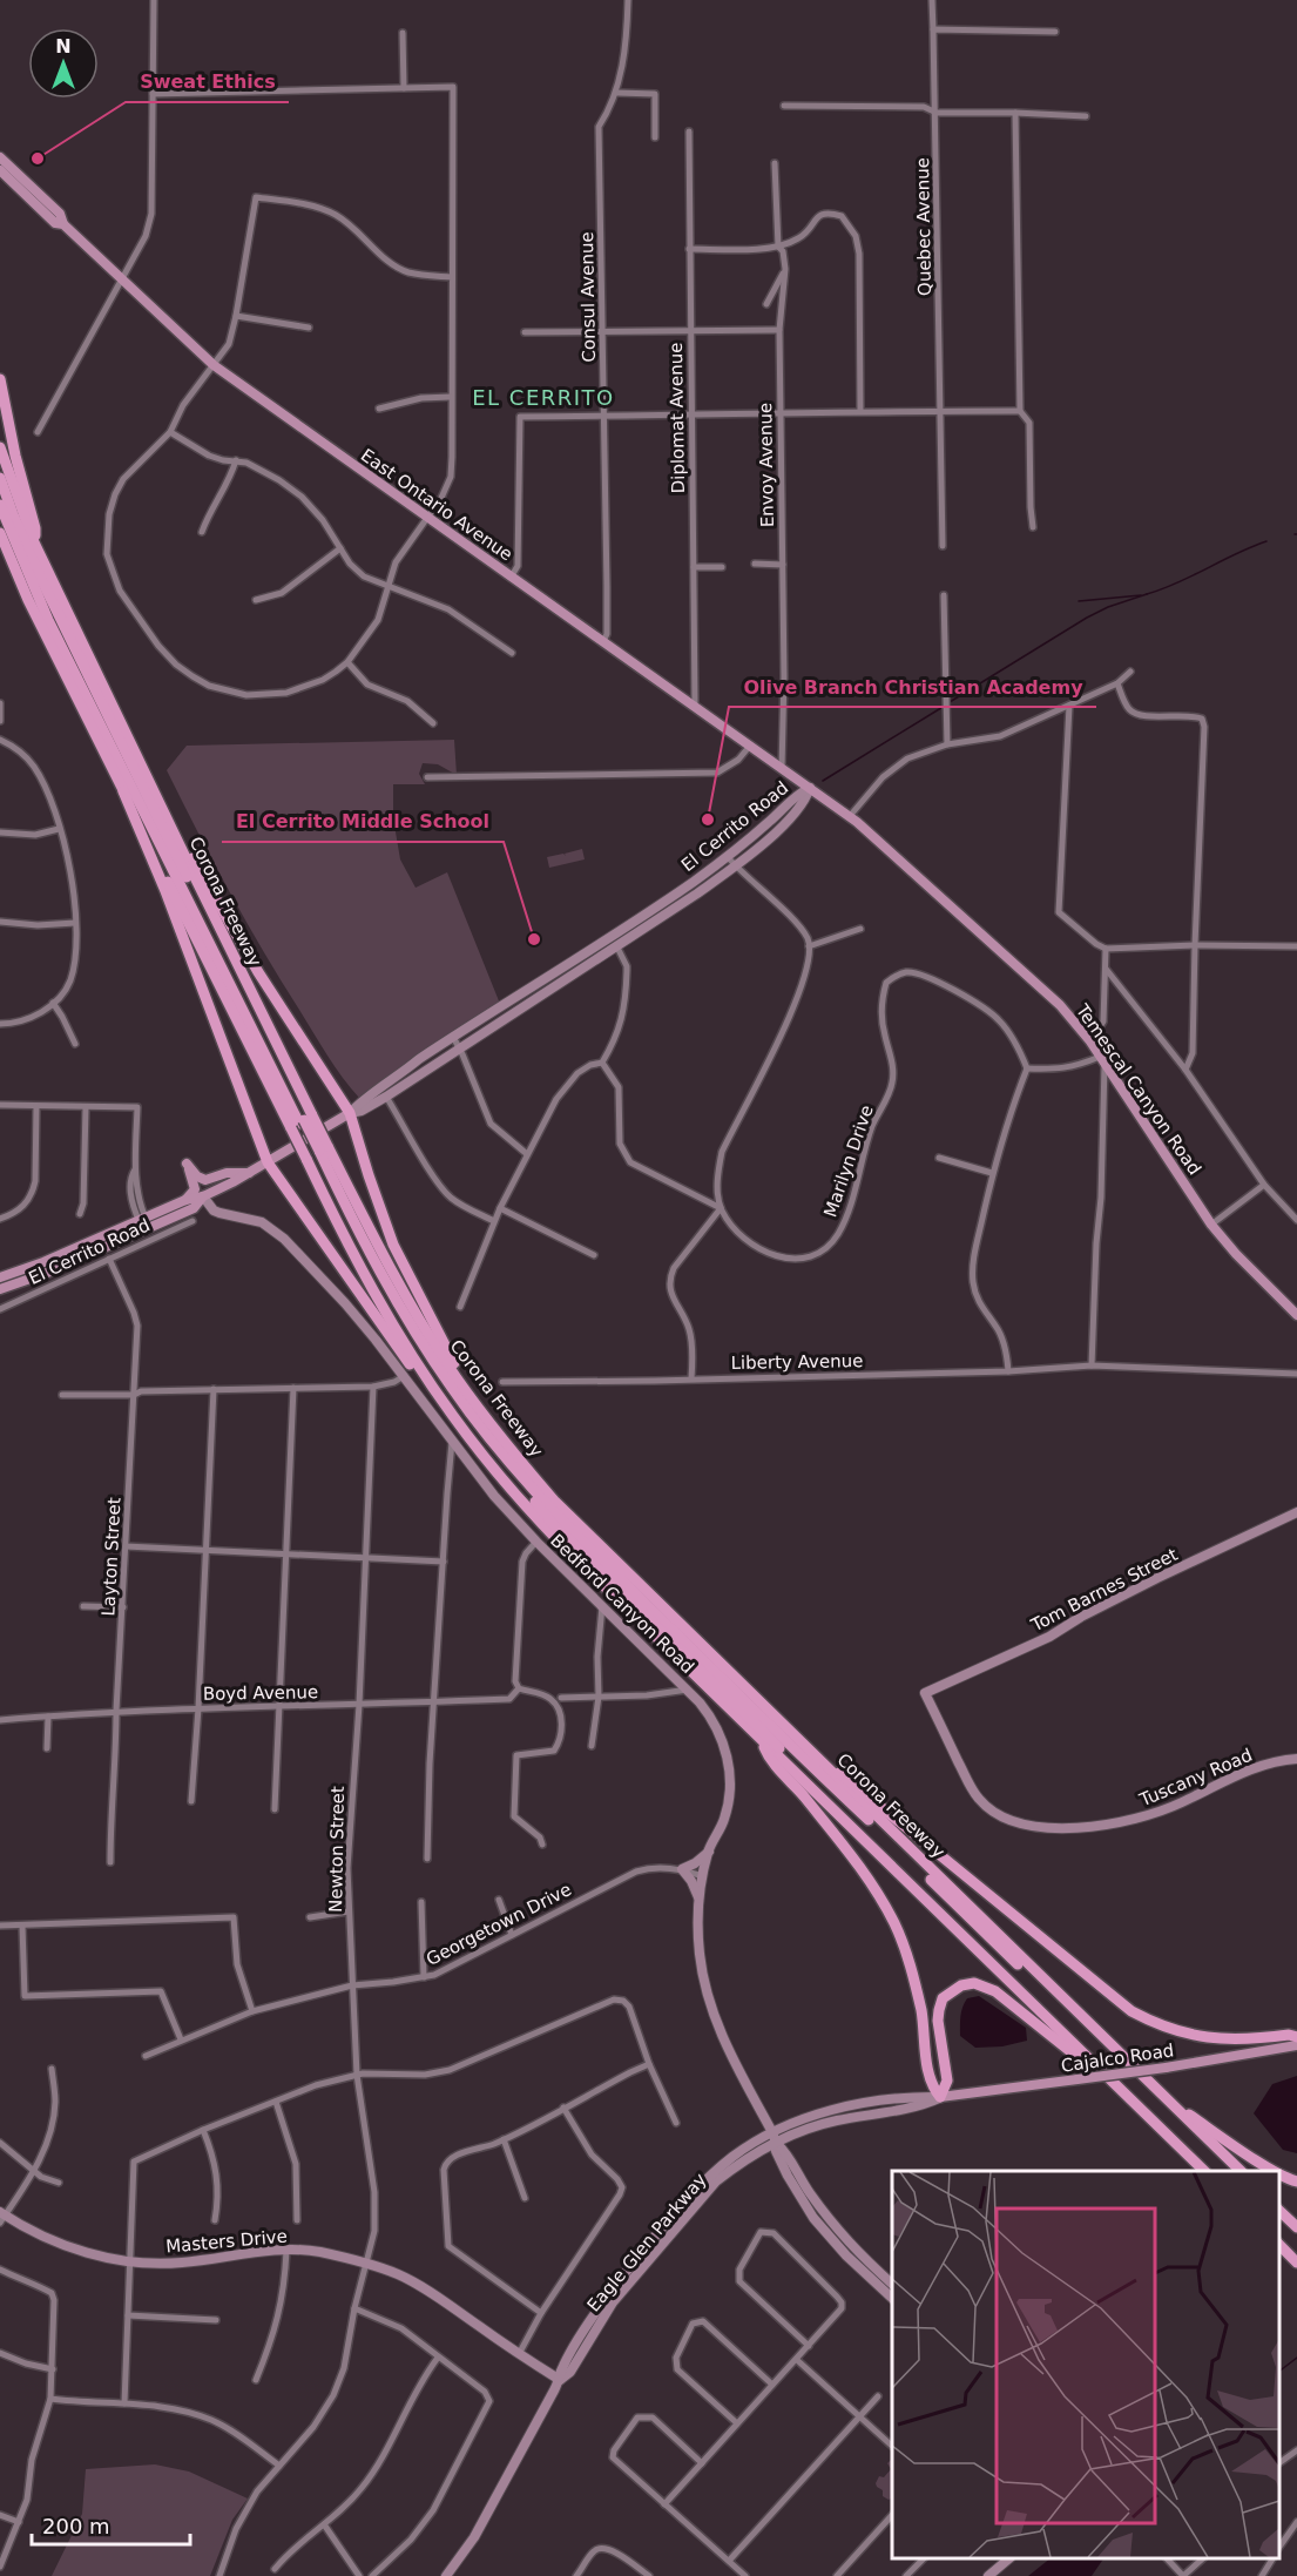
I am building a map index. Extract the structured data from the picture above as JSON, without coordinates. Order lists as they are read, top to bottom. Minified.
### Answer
{"streets":{"highway":["Corona Freeway"],"main road":["East Ontario Avenue","El Cerrito Road","Temescal Canyon Road","Tom Barnes Street","Bedford Canyon Road","Tuscany Road","Cajalco Road","Masters Drive","Eagle Glen Parkway"],"street":["Quebec Avenue","Consul Avenue","Diplomat Avenue","Envoy Avenue","Marilyn Drive","Liberty Avenue","Layton Street","Boyd Avenue","Newton Street","Georgetown Drive"]},"crossings":[["Consul Avenue","East Ontario Avenue"],["Diplomat Avenue","East Ontario Avenue"],["Envoy Avenue","East Ontario Avenue"],["East Ontario Avenue","El Cerrito Road"],["East Ontario Avenue","Temescal Canyon Road"],["El Cerrito Road","Temescal Canyon Road"],["El Cerrito Road","Layton Street"],["El Cerrito Road","Bedford Canyon Road"],["Layton Street","Boyd Avenue"],["Tom Barnes Street","Tuscany Road"],["Bedford Canyon Road","Georgetown Drive"],["Bedford Canyon Road","Cajalco Road"],["Bedford Canyon Road","Eagle Glen Parkway"],["Boyd Avenue","Newton Street"],["Newton Street","Georgetown Drive"],["Newton Street","Masters Drive"],["Cajalco Road","Eagle Glen Parkway"],["Masters Drive","Eagle Glen Parkway"]],"districts":["EL CERRITO"],"places":["Sweat Ethics","Olive Branch Christian Academy","El Cerrito Middle School"],"scale_bar":"200 m","north":"top"}
